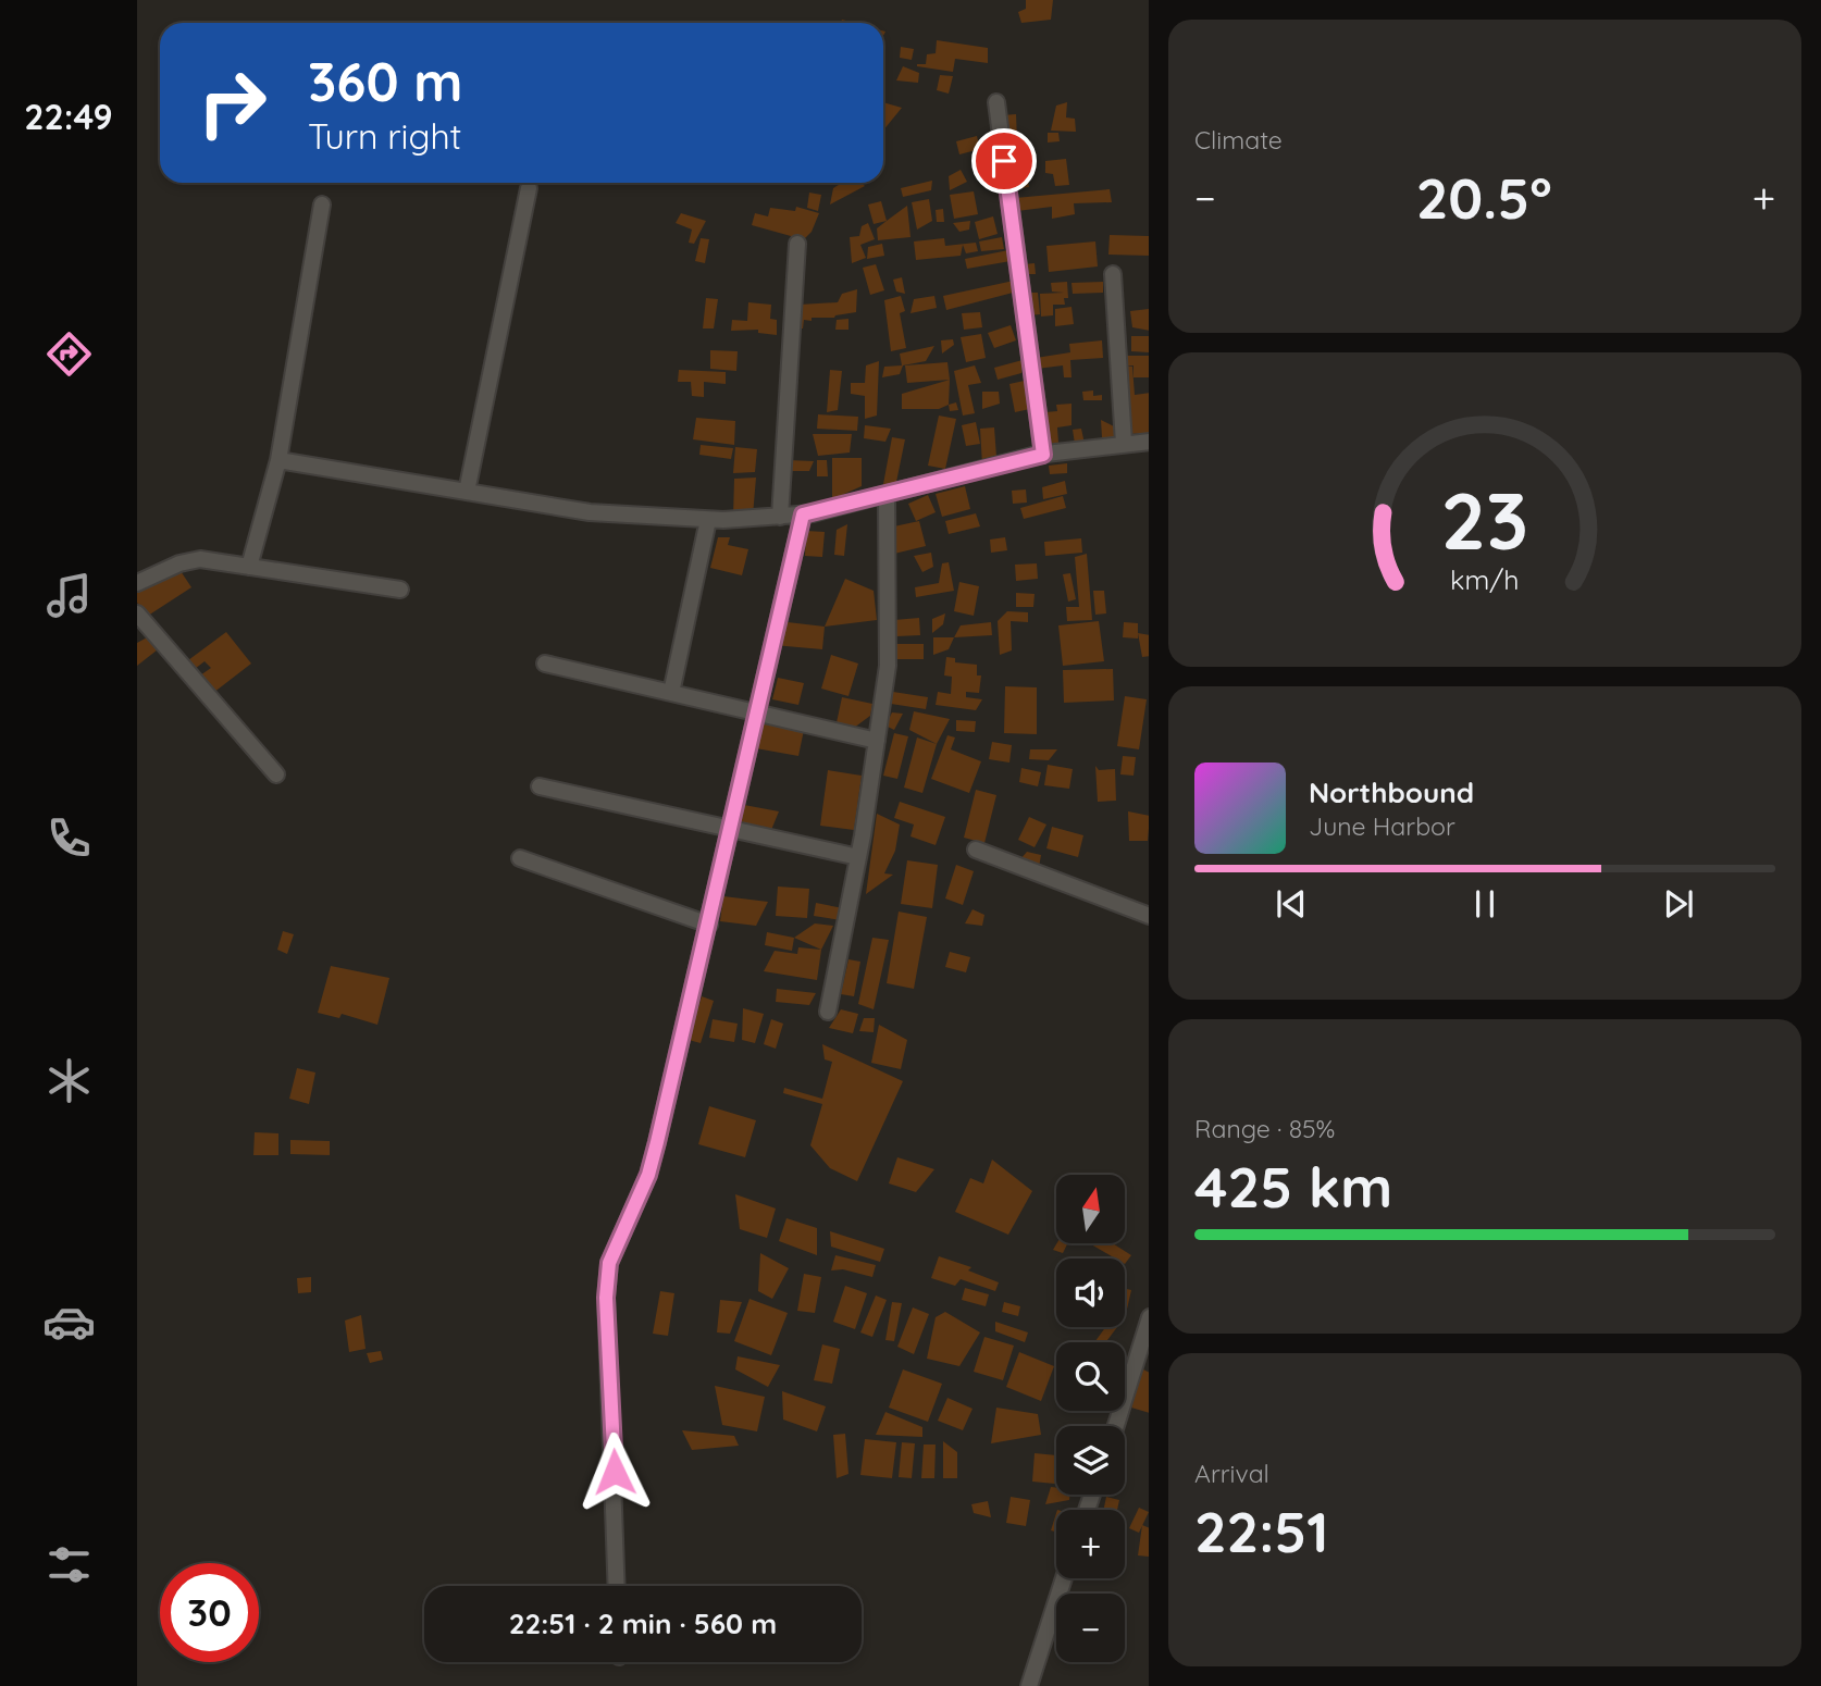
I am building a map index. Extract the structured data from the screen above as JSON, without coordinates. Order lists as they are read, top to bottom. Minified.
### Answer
{"north":"top","page":{"tabs":"22:49","tile":["Climate",["Range · 85%","425 km"],["Arrival","22:51"]],"turn":["360 m","Turn right"],"heat":["−","20.5°","+"],"song":["Northbound","June Harbor"],"map_buttons":["+","−"],"limit":"30","trip":"22:51 · 2 min · 560 m","gauge":["23","km/h"]}}
